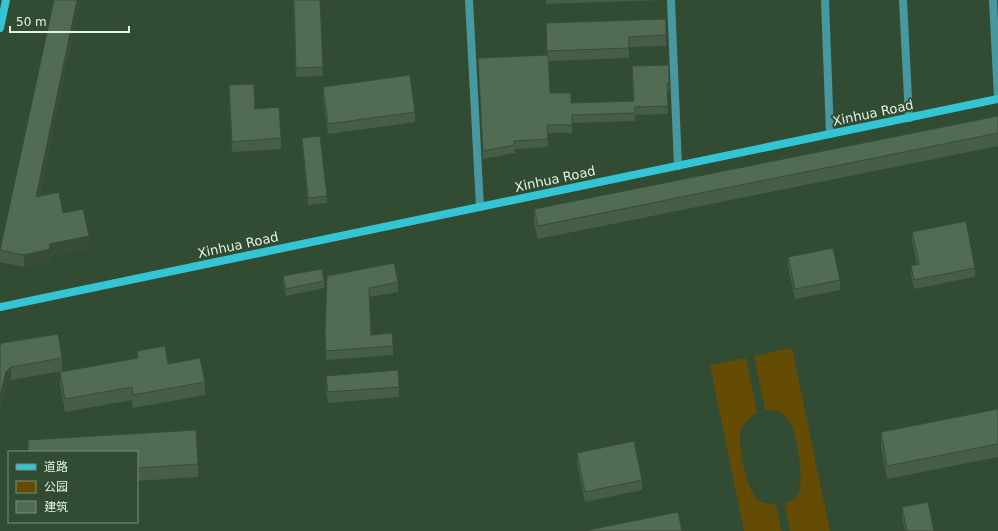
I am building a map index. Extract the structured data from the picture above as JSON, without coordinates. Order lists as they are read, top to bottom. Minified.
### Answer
{"streets":{"main road":["Xinhua Road"]},"legend":["道路","公园","建筑"],"scale_bar":"50 m"}
